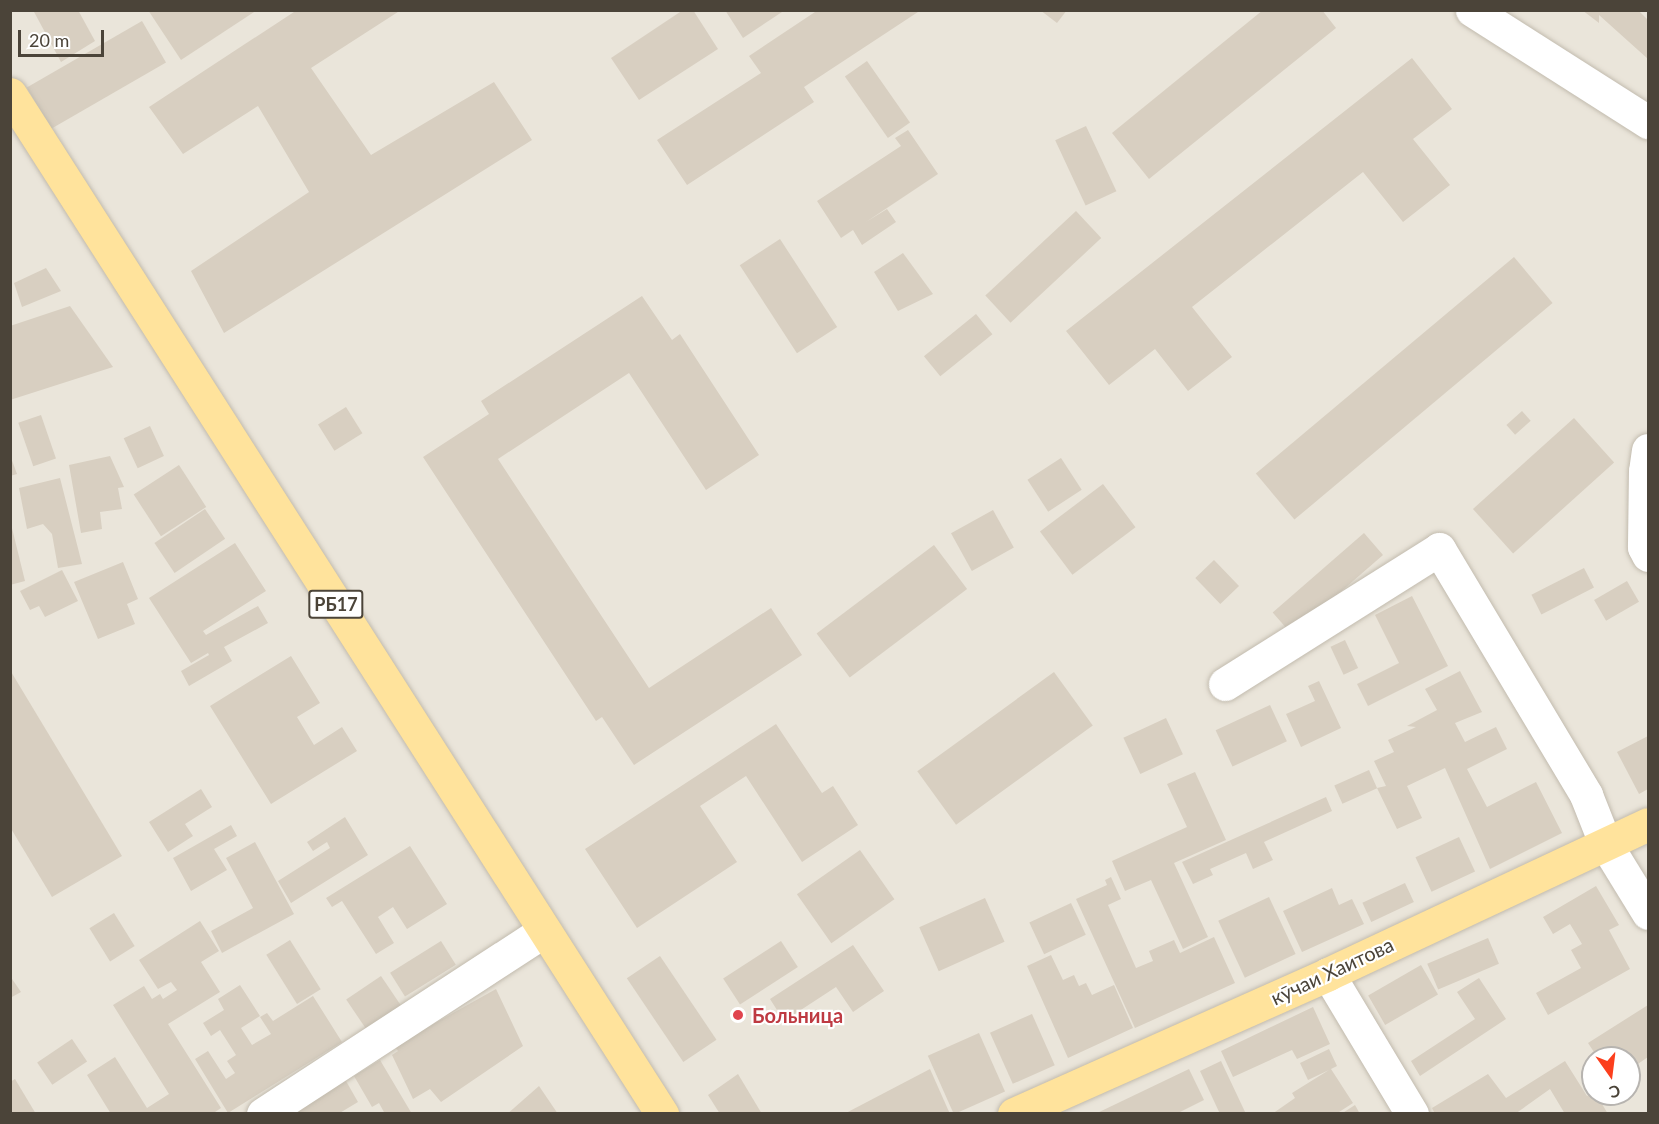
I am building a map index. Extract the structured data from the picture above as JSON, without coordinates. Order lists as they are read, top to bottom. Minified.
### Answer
{"streets":{"main road":["РБ17","кӯчаи Хаитова"]},"places":["Больница"],"scale_bar":"20 m","north":"bottom"}
